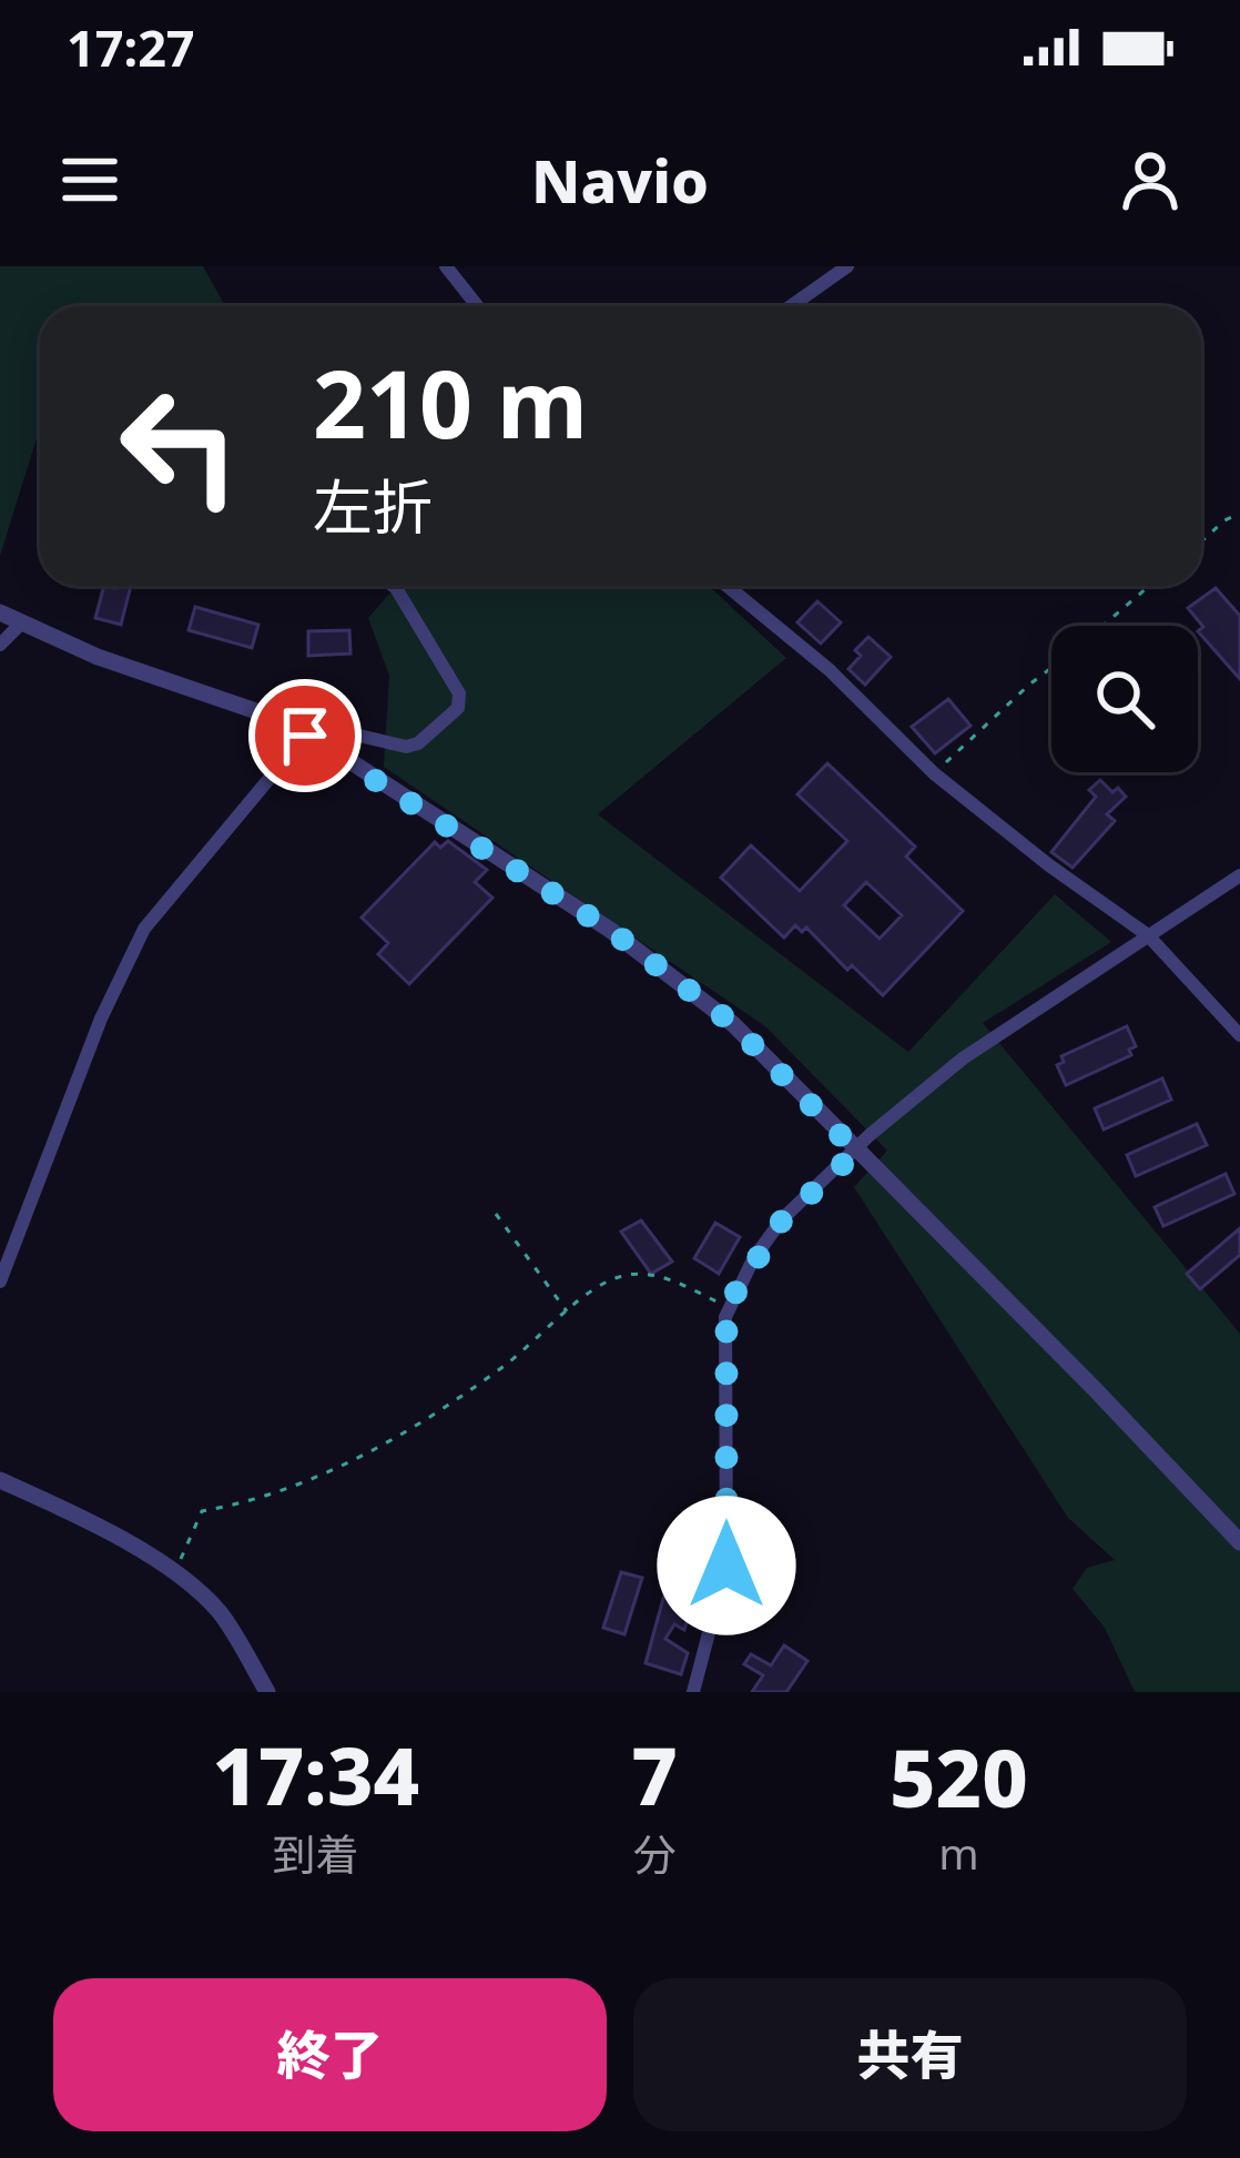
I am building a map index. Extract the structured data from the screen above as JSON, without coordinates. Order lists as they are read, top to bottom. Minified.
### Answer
{"page":{"status":"17:27","header":"Navio","turn":["210 m","左折"],"eta":["17:34","到着","7","分","520","m"],"buttons":["終了","共有"]}}
